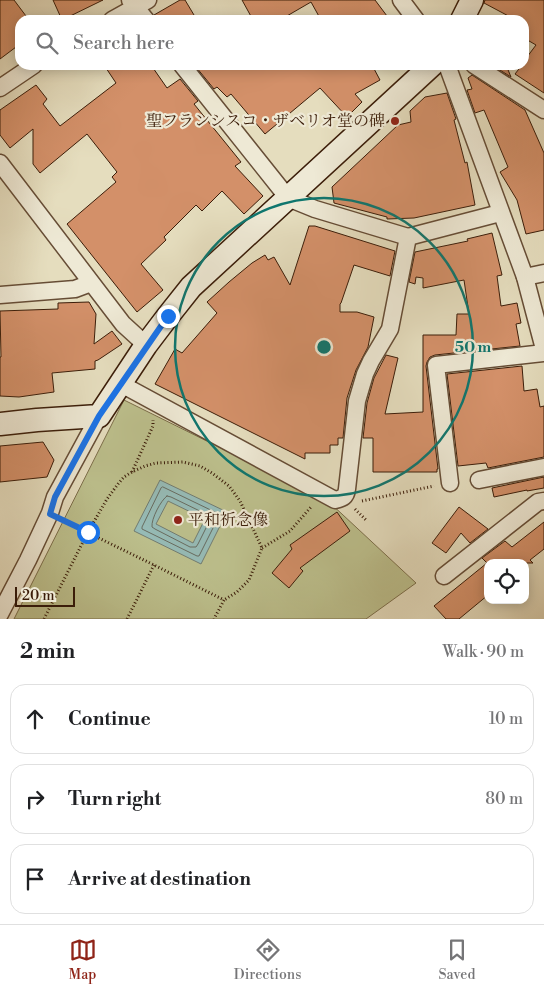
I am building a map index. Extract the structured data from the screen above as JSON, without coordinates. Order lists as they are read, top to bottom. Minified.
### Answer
{"places":["聖フランシスコ・ザベリオ堂の碑","平和祈念像"],"scale_bar":"20 m","page":{"search":"Search here","scale":"20 m","heading":["2 min","Walk · 90 m"],"list":[["Continue","10 m"],["Turn right","80 m"],"Arrive at destination"],"nav":["Map","Directions","Saved"]},"rings":["50 m"]}
